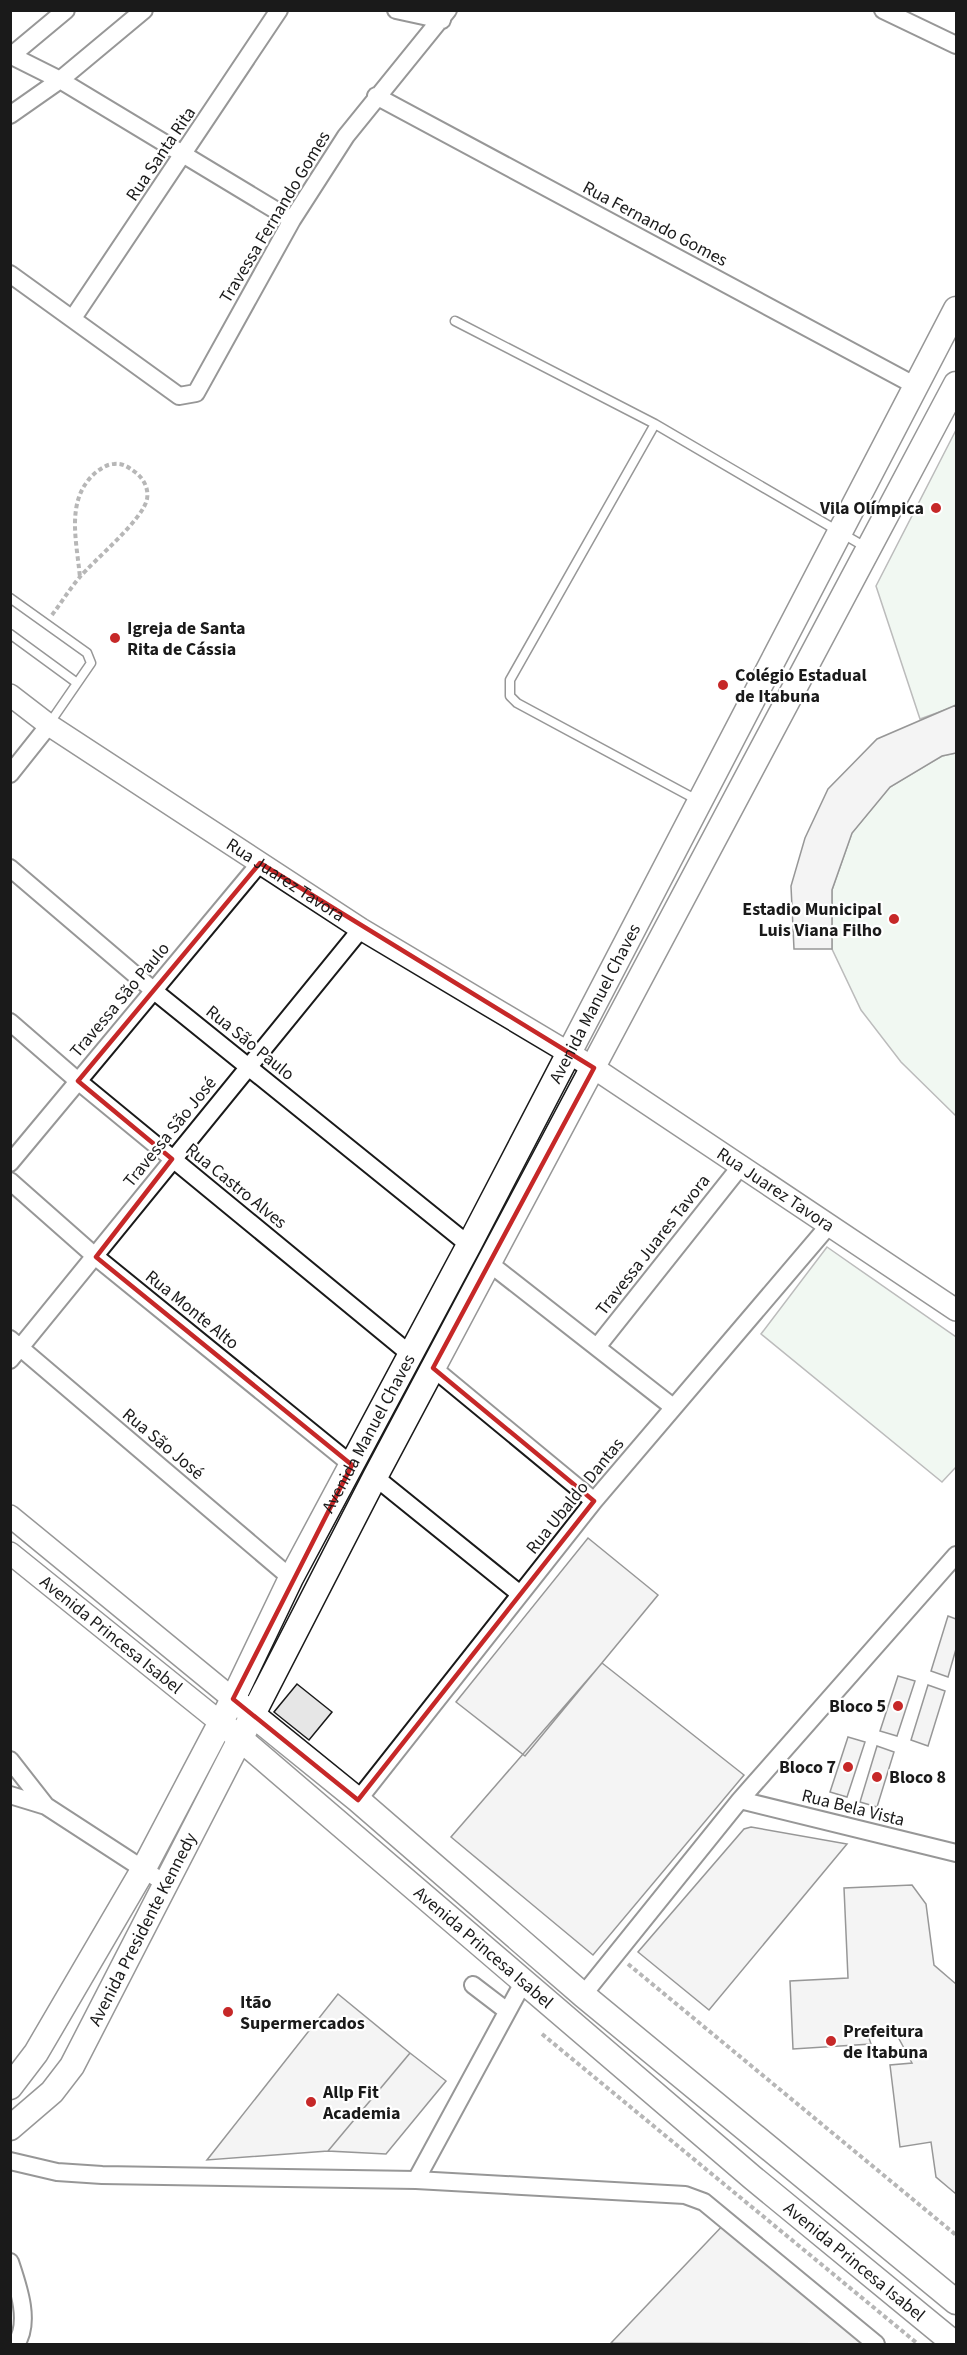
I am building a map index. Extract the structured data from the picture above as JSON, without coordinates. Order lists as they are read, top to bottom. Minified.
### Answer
{"streets":{"main road":["Avenida Manuel Chaves","Avenida Princesa Isabel","Avenida Presidente Kennedy"],"street":["Rua Santa Rita","Travessa Fernando Gomes","Rua Fernando Gomes","Rua Juarez Tavora","Travessa São Paulo","Rua São Paulo","Travessa São José","Rua Castro Alves","Travessa Juares Tavora","Rua Monte Alto","Rua São José","Rua Ubaldo Dantas","Rua Bela Vista"]},"crossings":[["Rua Santa Rita","Travessa Fernando Gomes"],["Travessa Fernando Gomes","Rua Fernando Gomes"],["Rua Fernando Gomes","Avenida Manuel Chaves"],["Rua Juarez Tavora","Travessa São Paulo"],["Rua Juarez Tavora","Avenida Manuel Chaves"],["Rua Juarez Tavora","Travessa São José"],["Rua Juarez Tavora","Travessa Juares Tavora"],["Rua Juarez Tavora","Rua Ubaldo Dantas"],["Travessa São Paulo","Rua São Paulo"],["Travessa São Paulo","Rua Castro Alves"],["Avenida Manuel Chaves","Rua São Paulo"],["Avenida Manuel Chaves","Rua Castro Alves"],["Avenida Manuel Chaves","Rua Monte Alto"],["Avenida Manuel Chaves","Rua São José"],["Avenida Manuel Chaves","Avenida Princesa Isabel"],["Avenida Manuel Chaves","Avenida Presidente Kennedy"],["Rua São Paulo","Travessa São José"],["Travessa São José","Rua Castro Alves"],["Travessa São José","Rua Monte Alto"],["Travessa São José","Rua São José"],["Rua Ubaldo Dantas","Avenida Princesa Isabel"],["Avenida Princesa Isabel","Avenida Presidente Kennedy"]],"places":["Vila Olímpica","Igreja de Santa Rita de Cássia","Colégio Estadual de Itabuna","Estadio Municipal Luis Viana Filho","Bloco 5","Bloco 7","Bloco 8","Itão Supermercados","Prefeitura de Itabuna","Allp Fit Academia"]}
